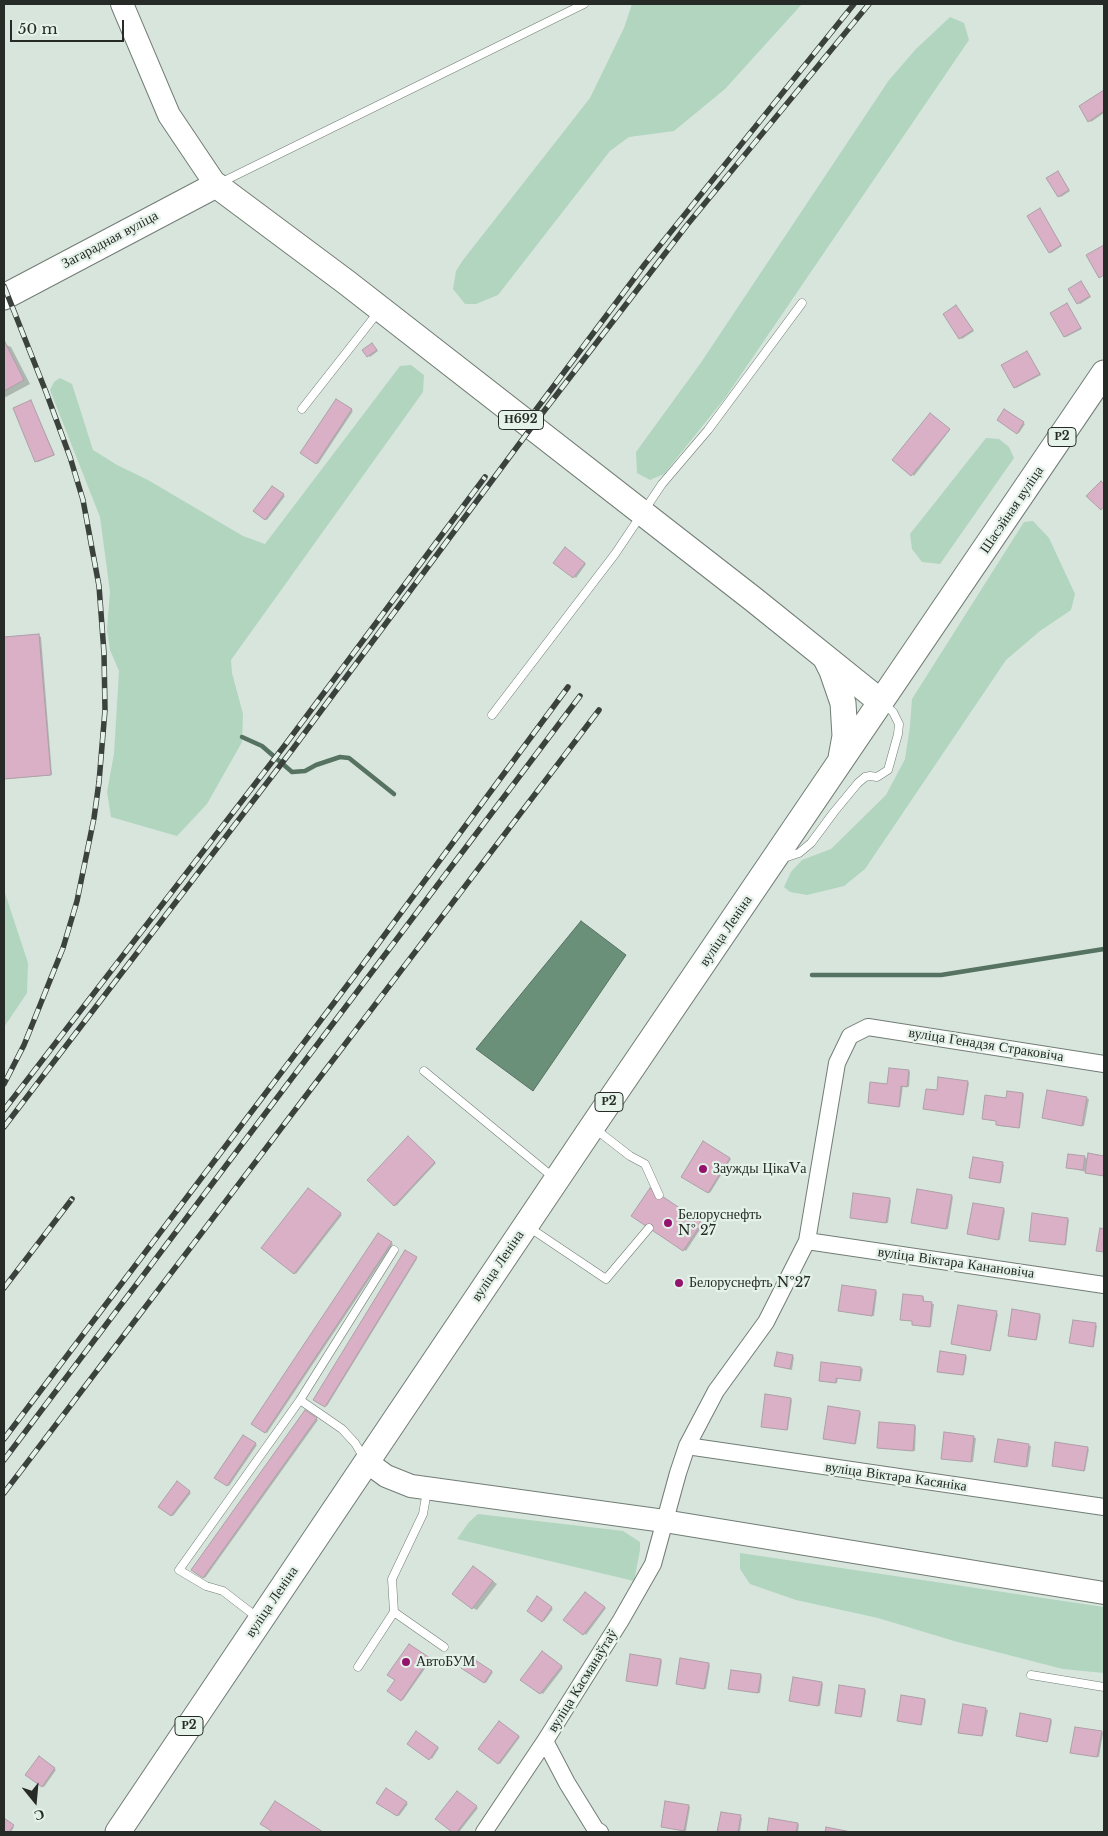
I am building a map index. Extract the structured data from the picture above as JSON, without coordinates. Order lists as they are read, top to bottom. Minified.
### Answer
{"streets":{"main road":["Загарадная вуліца","Н692","Р2","Шасэйная вуліца","вуліца Леніна"],"street":["вуліца Генадзя Страковіча","вуліца Віктара Канановіча","вуліца Віктара Касяніка","вуліца Касманаўтаў"]},"crossings":[["Загарадная вуліца","Н692"],["Н692","Шасэйная вуліца"],["Н692","вуліца Леніна"],["Шасэйная вуліца","вуліца Леніна"],["вуліца Генадзя Страковіча","вуліца Касманаўтаў"],["вуліца Віктара Канановіча","вуліца Касманаўтаў"],["вуліца Віктара Касяніка","вуліца Касманаўтаў"]],"places":["Заужды ЦікаVа","Белоруснефть № 27","Белоруснефть №27","АвтоБУМ"],"scale_bar":"50 m","north":"bottom"}
